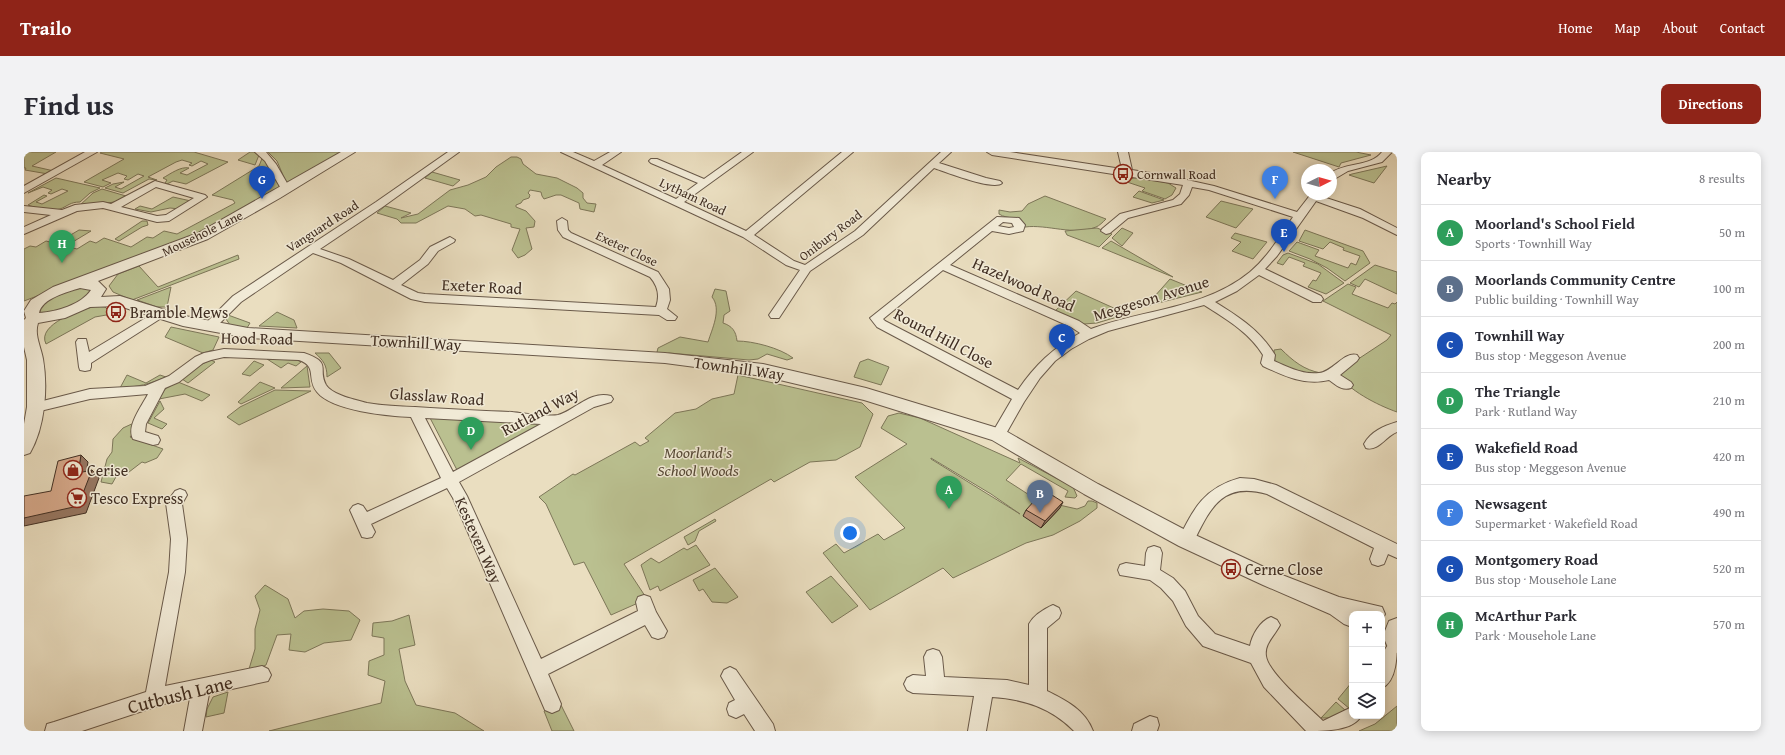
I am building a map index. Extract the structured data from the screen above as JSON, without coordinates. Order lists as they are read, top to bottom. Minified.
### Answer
{"streets":{"street":["Lytham Road","Vanguard Road","Mousehole Lane","Onibury Road","Exeter Close","Hazelwood Road","Exeter Road","Meggeson Avenue","Hood Road","Round Hill Close","Townhill Way","Glasslaw Road","Rutland Way","Kesteven Way","Cutbush Lane"]},"crossings":[["Lytham Road","Onibury Road"],["Vanguard Road","Exeter Road"],["Vanguard Road","Townhill Way"],["Mousehole Lane","Townhill Way"],["Exeter Close","Exeter Road"],["Hazelwood Road","Meggeson Avenue"],["Hazelwood Road","Round Hill Close"],["Meggeson Avenue","Round Hill Close"],["Meggeson Avenue","Townhill Way"],["Hood Road","Glasslaw Road"],["Glasslaw Road","Rutland Way"],["Glasslaw Road","Kesteven Way"],["Rutland Way","Kesteven Way"]],"parks":["Moorland's School Woods"],"places":{"bus stop":["Cornwall Road","Bramble Mews","Cerne Close"],"shop":["Cerise"],"supermarket":["Tesco Express"]},"north":"right","page":{"header":"Trailo","nav":["Home","Map","About","Contact"],"title":"Find us","buttons":"Directions","heading":["Nearby","8 results"],"pins":["F","G","E","H","C","D","A","B"],"list":[{"mark":"A","name":"Moorland's School Field","note":"Sports · Townhill Way","value":"50 m"},{"mark":"B","name":"Moorlands Community Centre","note":"Public building · Townhill Way","value":"100 m"},{"mark":"C","name":"Townhill Way","note":"Bus stop · Meggeson Avenue","value":"200 m"},{"mark":"D","name":"The Triangle","note":"Park · Rutland Way","value":"210 m"},{"mark":"E","name":"Wakefield Road","note":"Bus stop · Meggeson Avenue","value":"420 m"},{"mark":"F","name":"Newsagent","note":"Supermarket · Wakefield Road","value":"490 m"},{"mark":"G","name":"Montgomery Road","note":"Bus stop · Mousehole Lane","value":"520 m"},{"mark":"H","name":"McArthur Park","note":"Park · Mousehole Lane","value":"570 m"}],"map_buttons":["+","−"]}}
